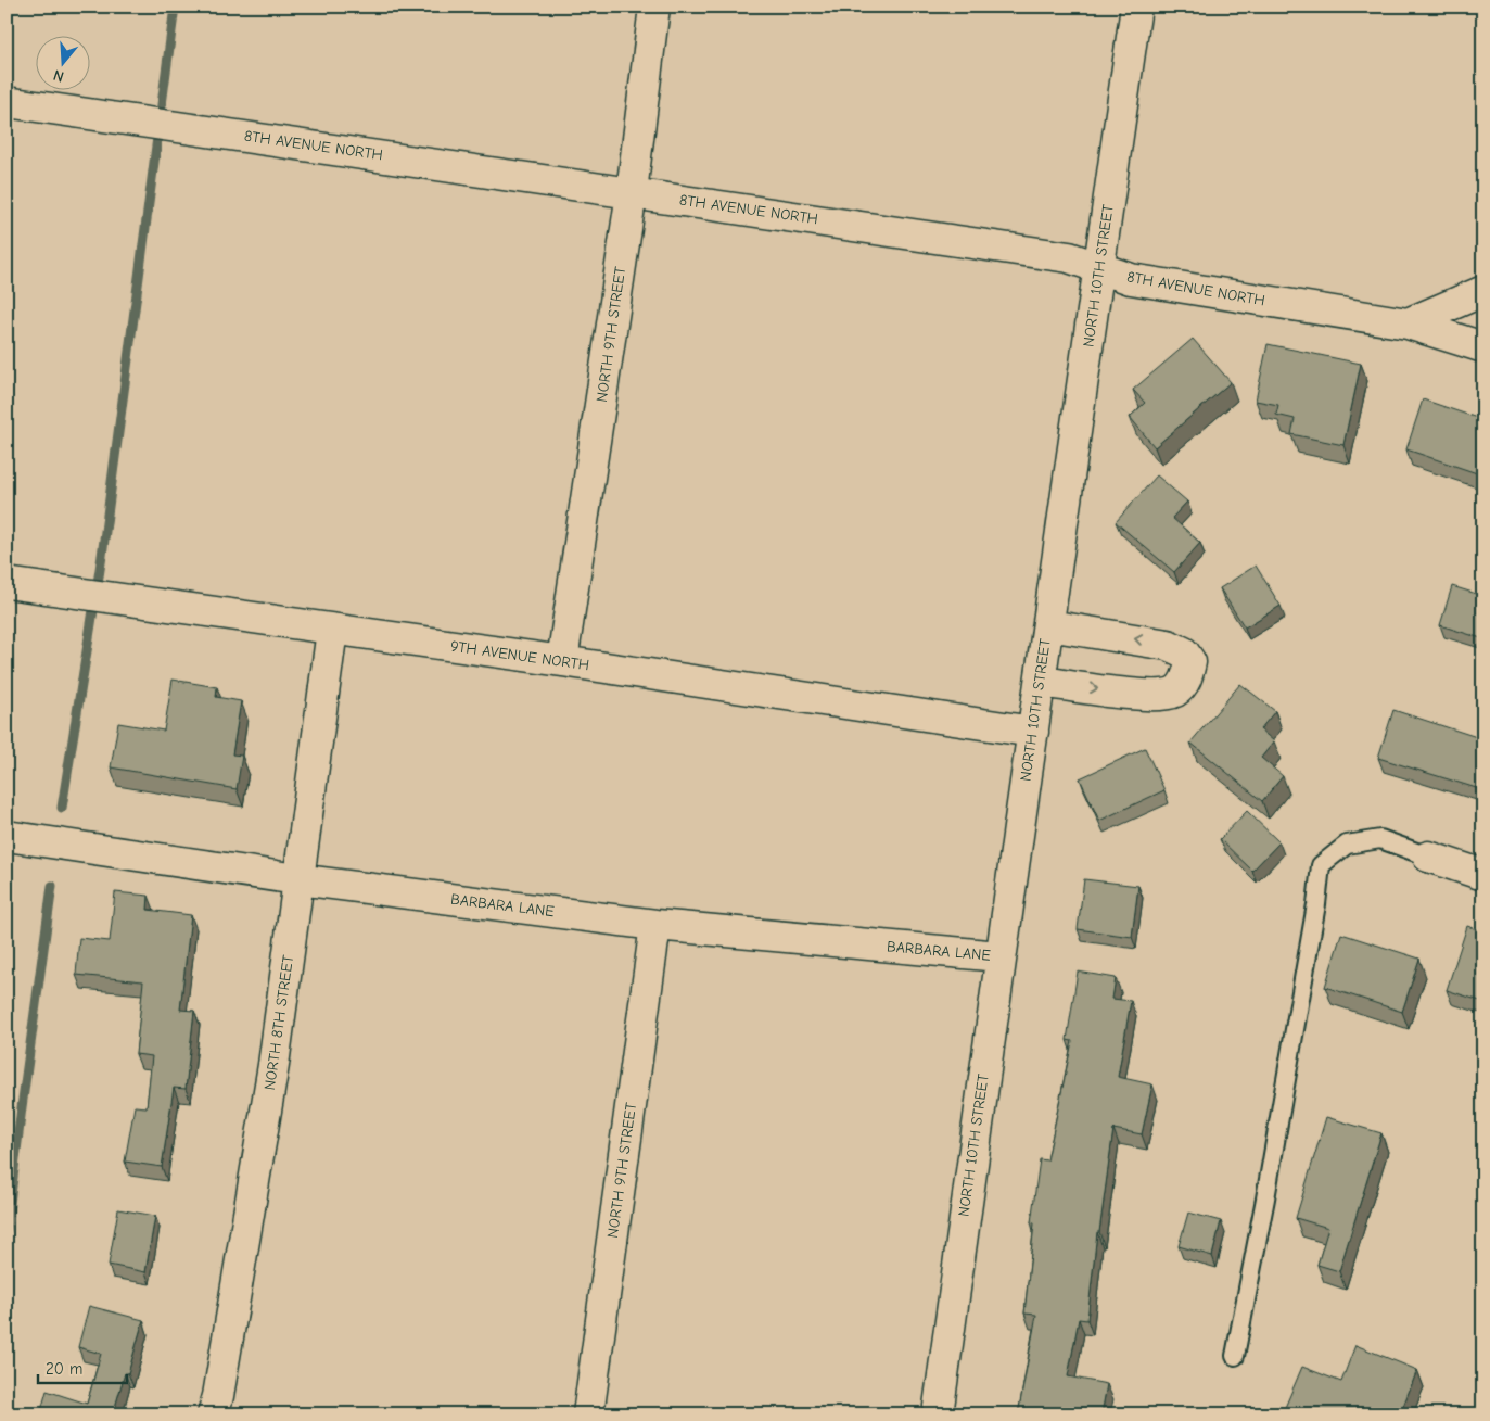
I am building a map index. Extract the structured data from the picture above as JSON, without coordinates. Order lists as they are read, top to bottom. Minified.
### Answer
{"streets":{"street":["8TH AVENUE NORTH","NORTH 10TH STREET","NORTH 9TH STREET","9TH AVENUE NORTH","BARBARA LANE","NORTH 8TH STREET"]},"crossings":[["8TH AVENUE NORTH","NORTH 10TH STREET"],["8TH AVENUE NORTH","NORTH 9TH STREET"],["NORTH 10TH STREET","9TH AVENUE NORTH"],["NORTH 10TH STREET","BARBARA LANE"],["NORTH 9TH STREET","9TH AVENUE NORTH"],["NORTH 9TH STREET","BARBARA LANE"],["9TH AVENUE NORTH","NORTH 8TH STREET"],["BARBARA LANE","NORTH 8TH STREET"]],"scale_bar":"20 m","north":"bottom"}
